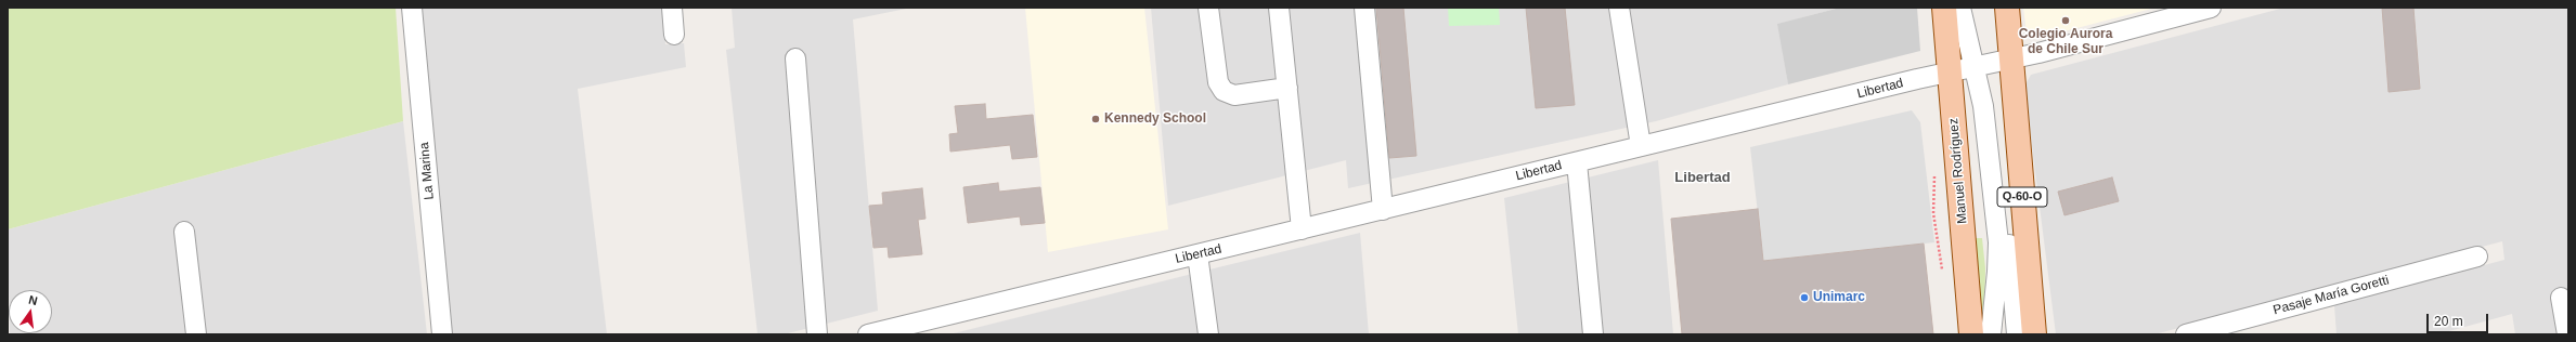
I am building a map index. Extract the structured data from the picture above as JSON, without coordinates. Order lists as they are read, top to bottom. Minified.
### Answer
{"streets":{"main road":["Manuel Rodríguez","Q-60-O"],"street":["Libertad","La Marina","Pasaje María Goretti"]},"crossings":[["Libertad","Manuel Rodríguez"],["Libertad","Q-60-O"]],"districts":["Libertad"],"places":["Colegio Aurora de Chile Sur","Kennedy School","Unimarc"],"scale_bar":"20 m","north":"top"}
